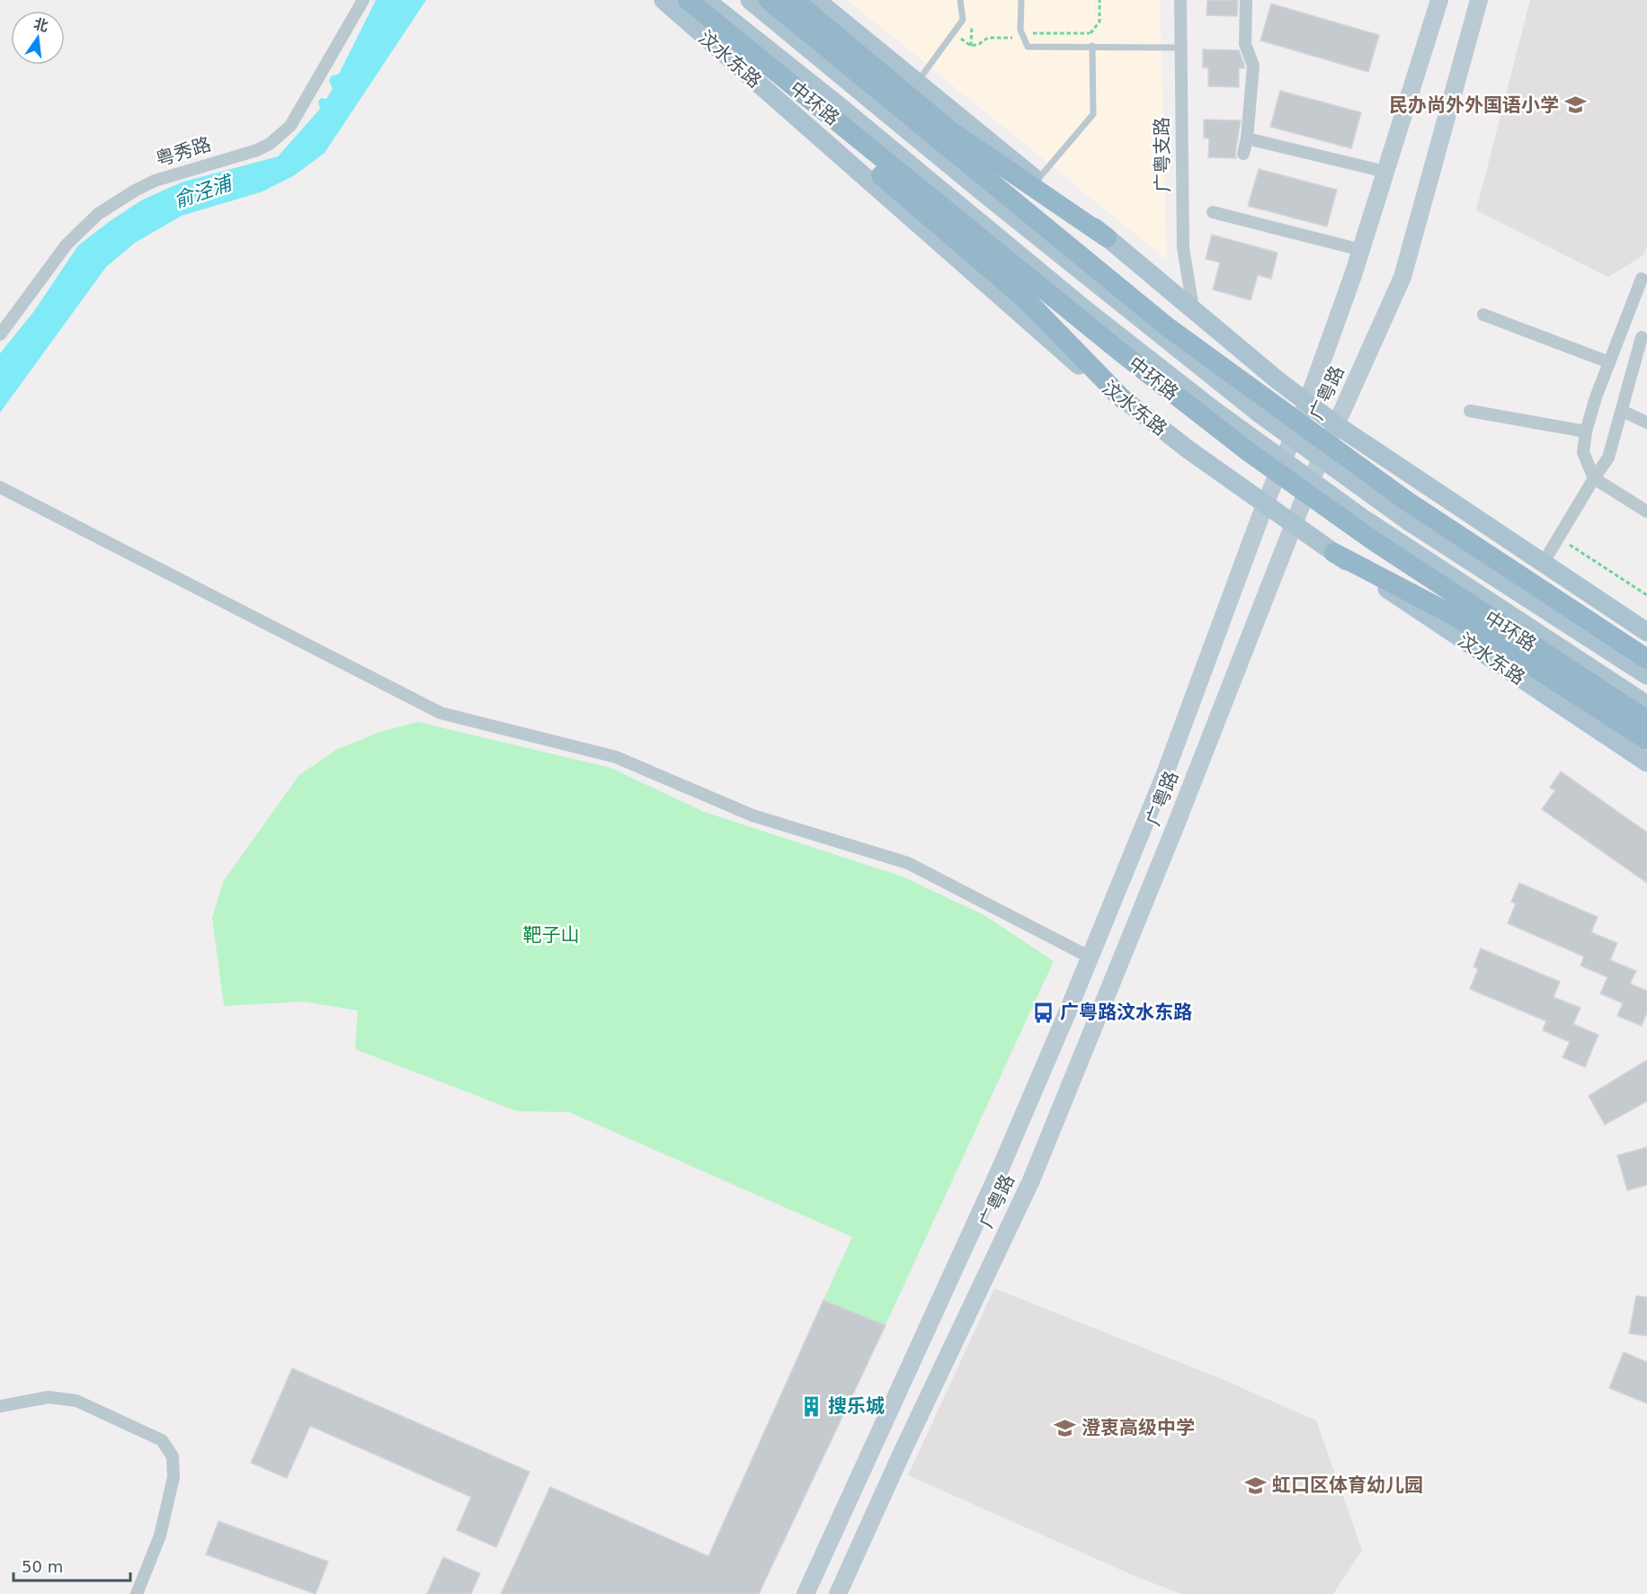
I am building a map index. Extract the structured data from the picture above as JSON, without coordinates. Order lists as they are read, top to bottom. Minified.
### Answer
{"streets":{"highway":["中环路"],"main road":["汶水东路","广粤路"],"street":["粤秀路","广粤支路"]},"crossings":[["汶水东路","广粤路"]],"water":["俞泾浦"],"parks":["靶子山"],"places":{"school or university":["民办尚外外国语小学","澄衷高级中学","虹口区体育幼儿园"],"bus stop":["广粤路汶水东路"],"building":["搜乐城"]},"scale_bar":"50 m","north":"top"}
